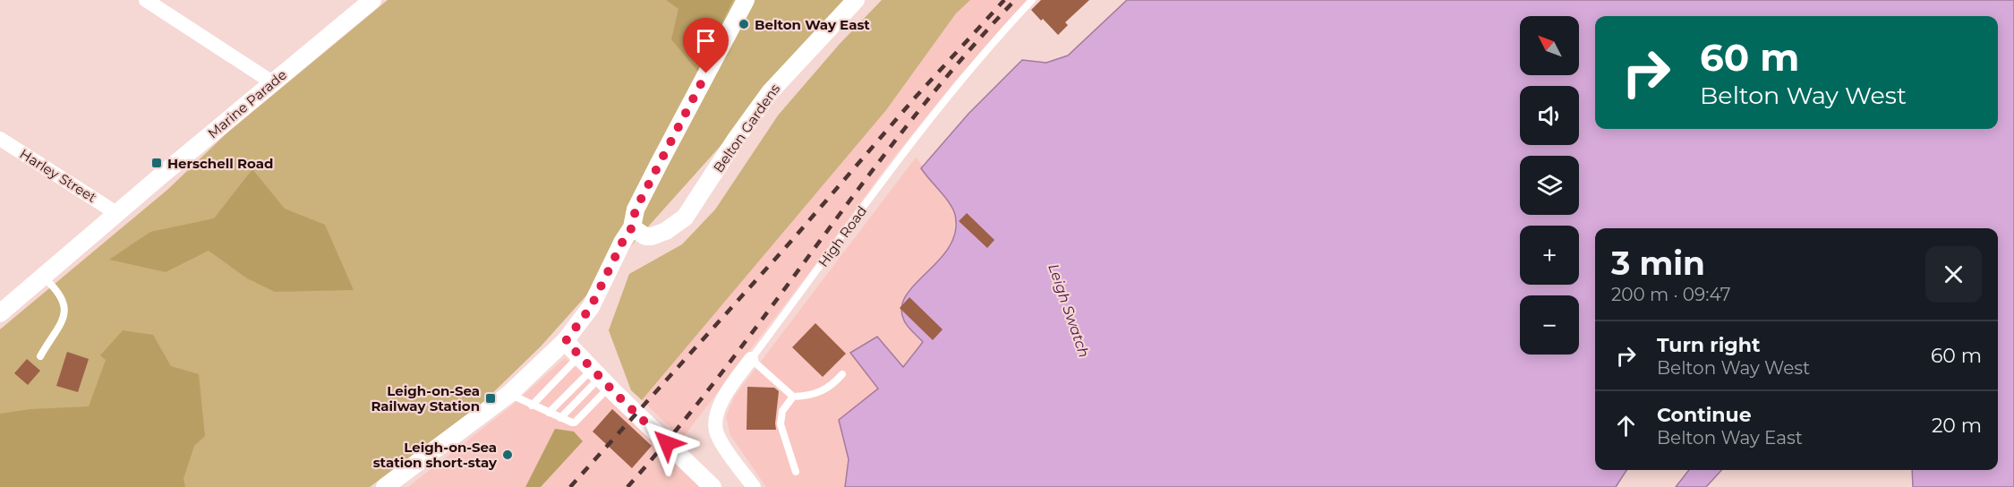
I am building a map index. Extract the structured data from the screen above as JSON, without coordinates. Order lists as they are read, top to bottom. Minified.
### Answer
{"streets":{"street":["Marine Parade","Belton Gardens","Harley Street","High Road"]},"crossings":[["Marine Parade","Harley Street"]],"water":["Leigh Swatch"],"places":{"other":["Belton Way East","Leigh-on-Sea station short-stay"],"transit":["Herschell Road","Leigh-on-Sea Railway Station"]},"north":"top left","page":{"map_buttons":["+","−"],"turn":["60 m","Belton Way West"],"heading":["3 min","200 m · 09:47"],"list":[{"name":"Turn right","note":"Belton Way West","value":"60 m"},{"name":"Continue","note":"Belton Way East","value":"20 m"}]}}
